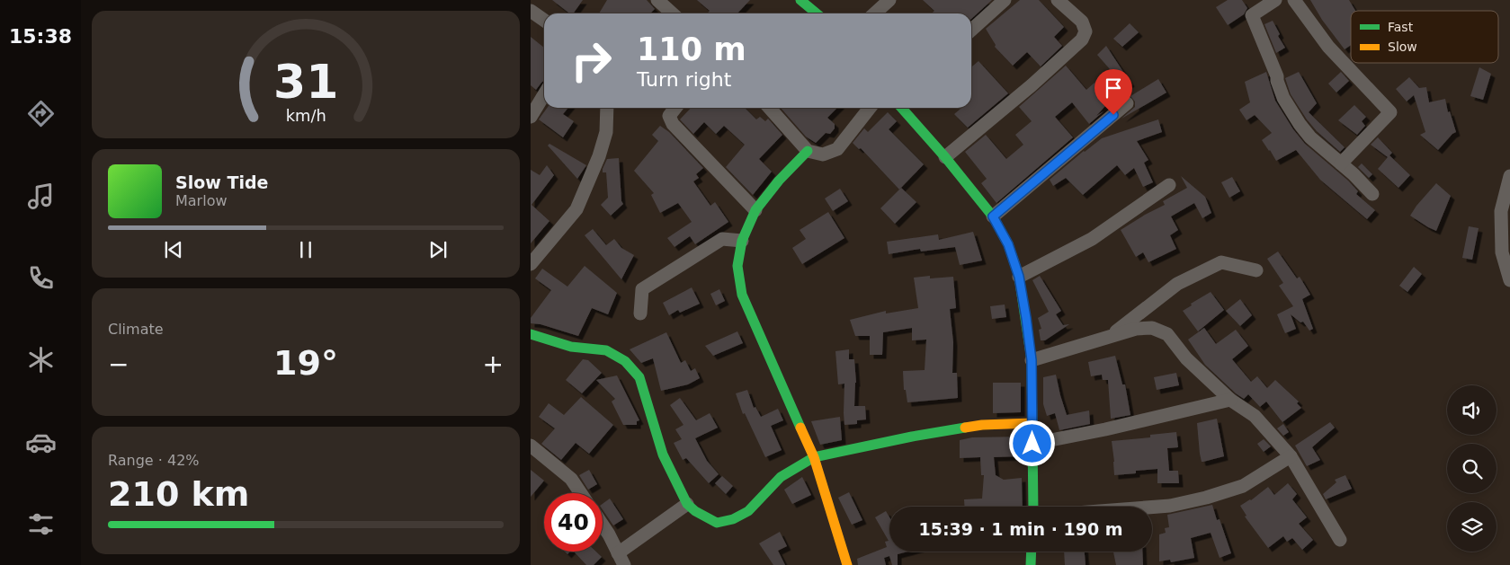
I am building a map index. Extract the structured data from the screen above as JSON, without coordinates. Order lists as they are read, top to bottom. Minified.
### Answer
{"legend":["Fast","Slow"],"page":{"tabs":"15:38","turn":["110 m","Turn right"],"song":["Slow Tide","Marlow"],"tile":["Climate",["Range · 42%","210 km"]],"heat":["−","19°","+"],"limit":"40","trip":"15:39 · 1 min · 190 m","gauge":["31","km/h"]}}
